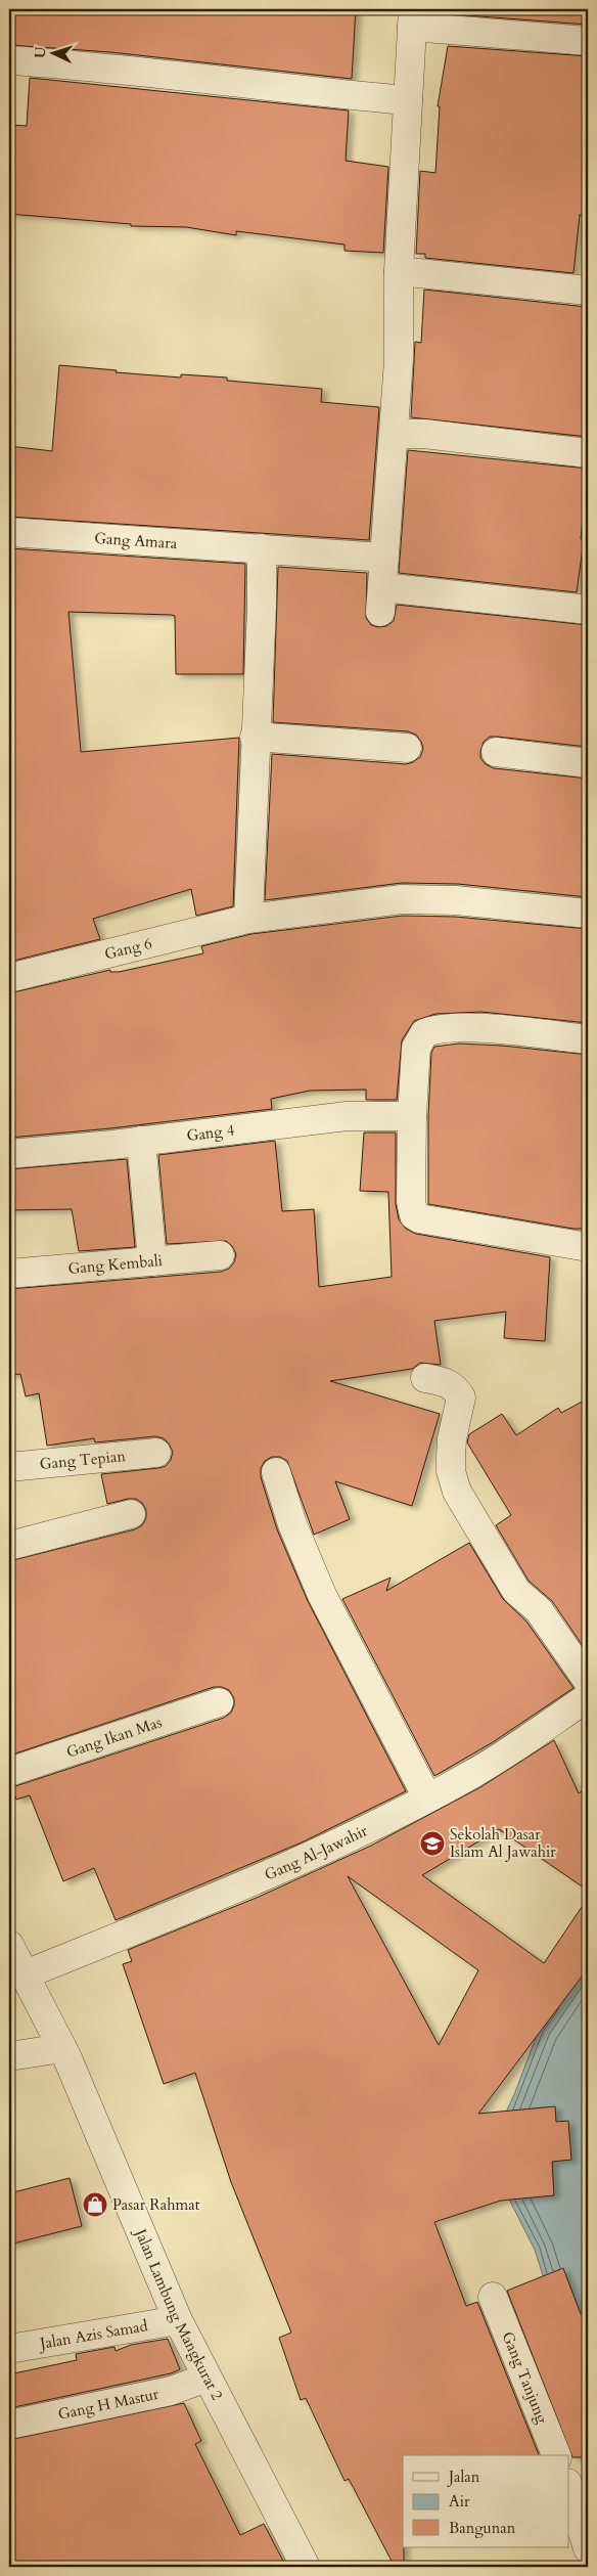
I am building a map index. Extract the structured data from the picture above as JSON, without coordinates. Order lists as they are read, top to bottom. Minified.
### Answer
{"streets":{"street":["Gang Amara","Gang 6","Gang 4","Gang Kembali","Gang Tepian","Gang Ikan Mas","Gang Al-Jawahir","Jalan Lambung Mangkurat 2","Jalan Azis Samad","Gang Tanjung","Gang H Mastur"]},"crossings":[["Gang Al-Jawahir","Jalan Lambung Mangkurat 2"],["Jalan Lambung Mangkurat 2","Jalan Azis Samad"],["Jalan Lambung Mangkurat 2","Gang H Mastur"]],"places":{"school or university":["Sekolah Dasar Islam Al Jawahir"],"shop":["Pasar Rahmat"]},"legend":["Jalan","Air","Bangunan"],"north":"left"}
